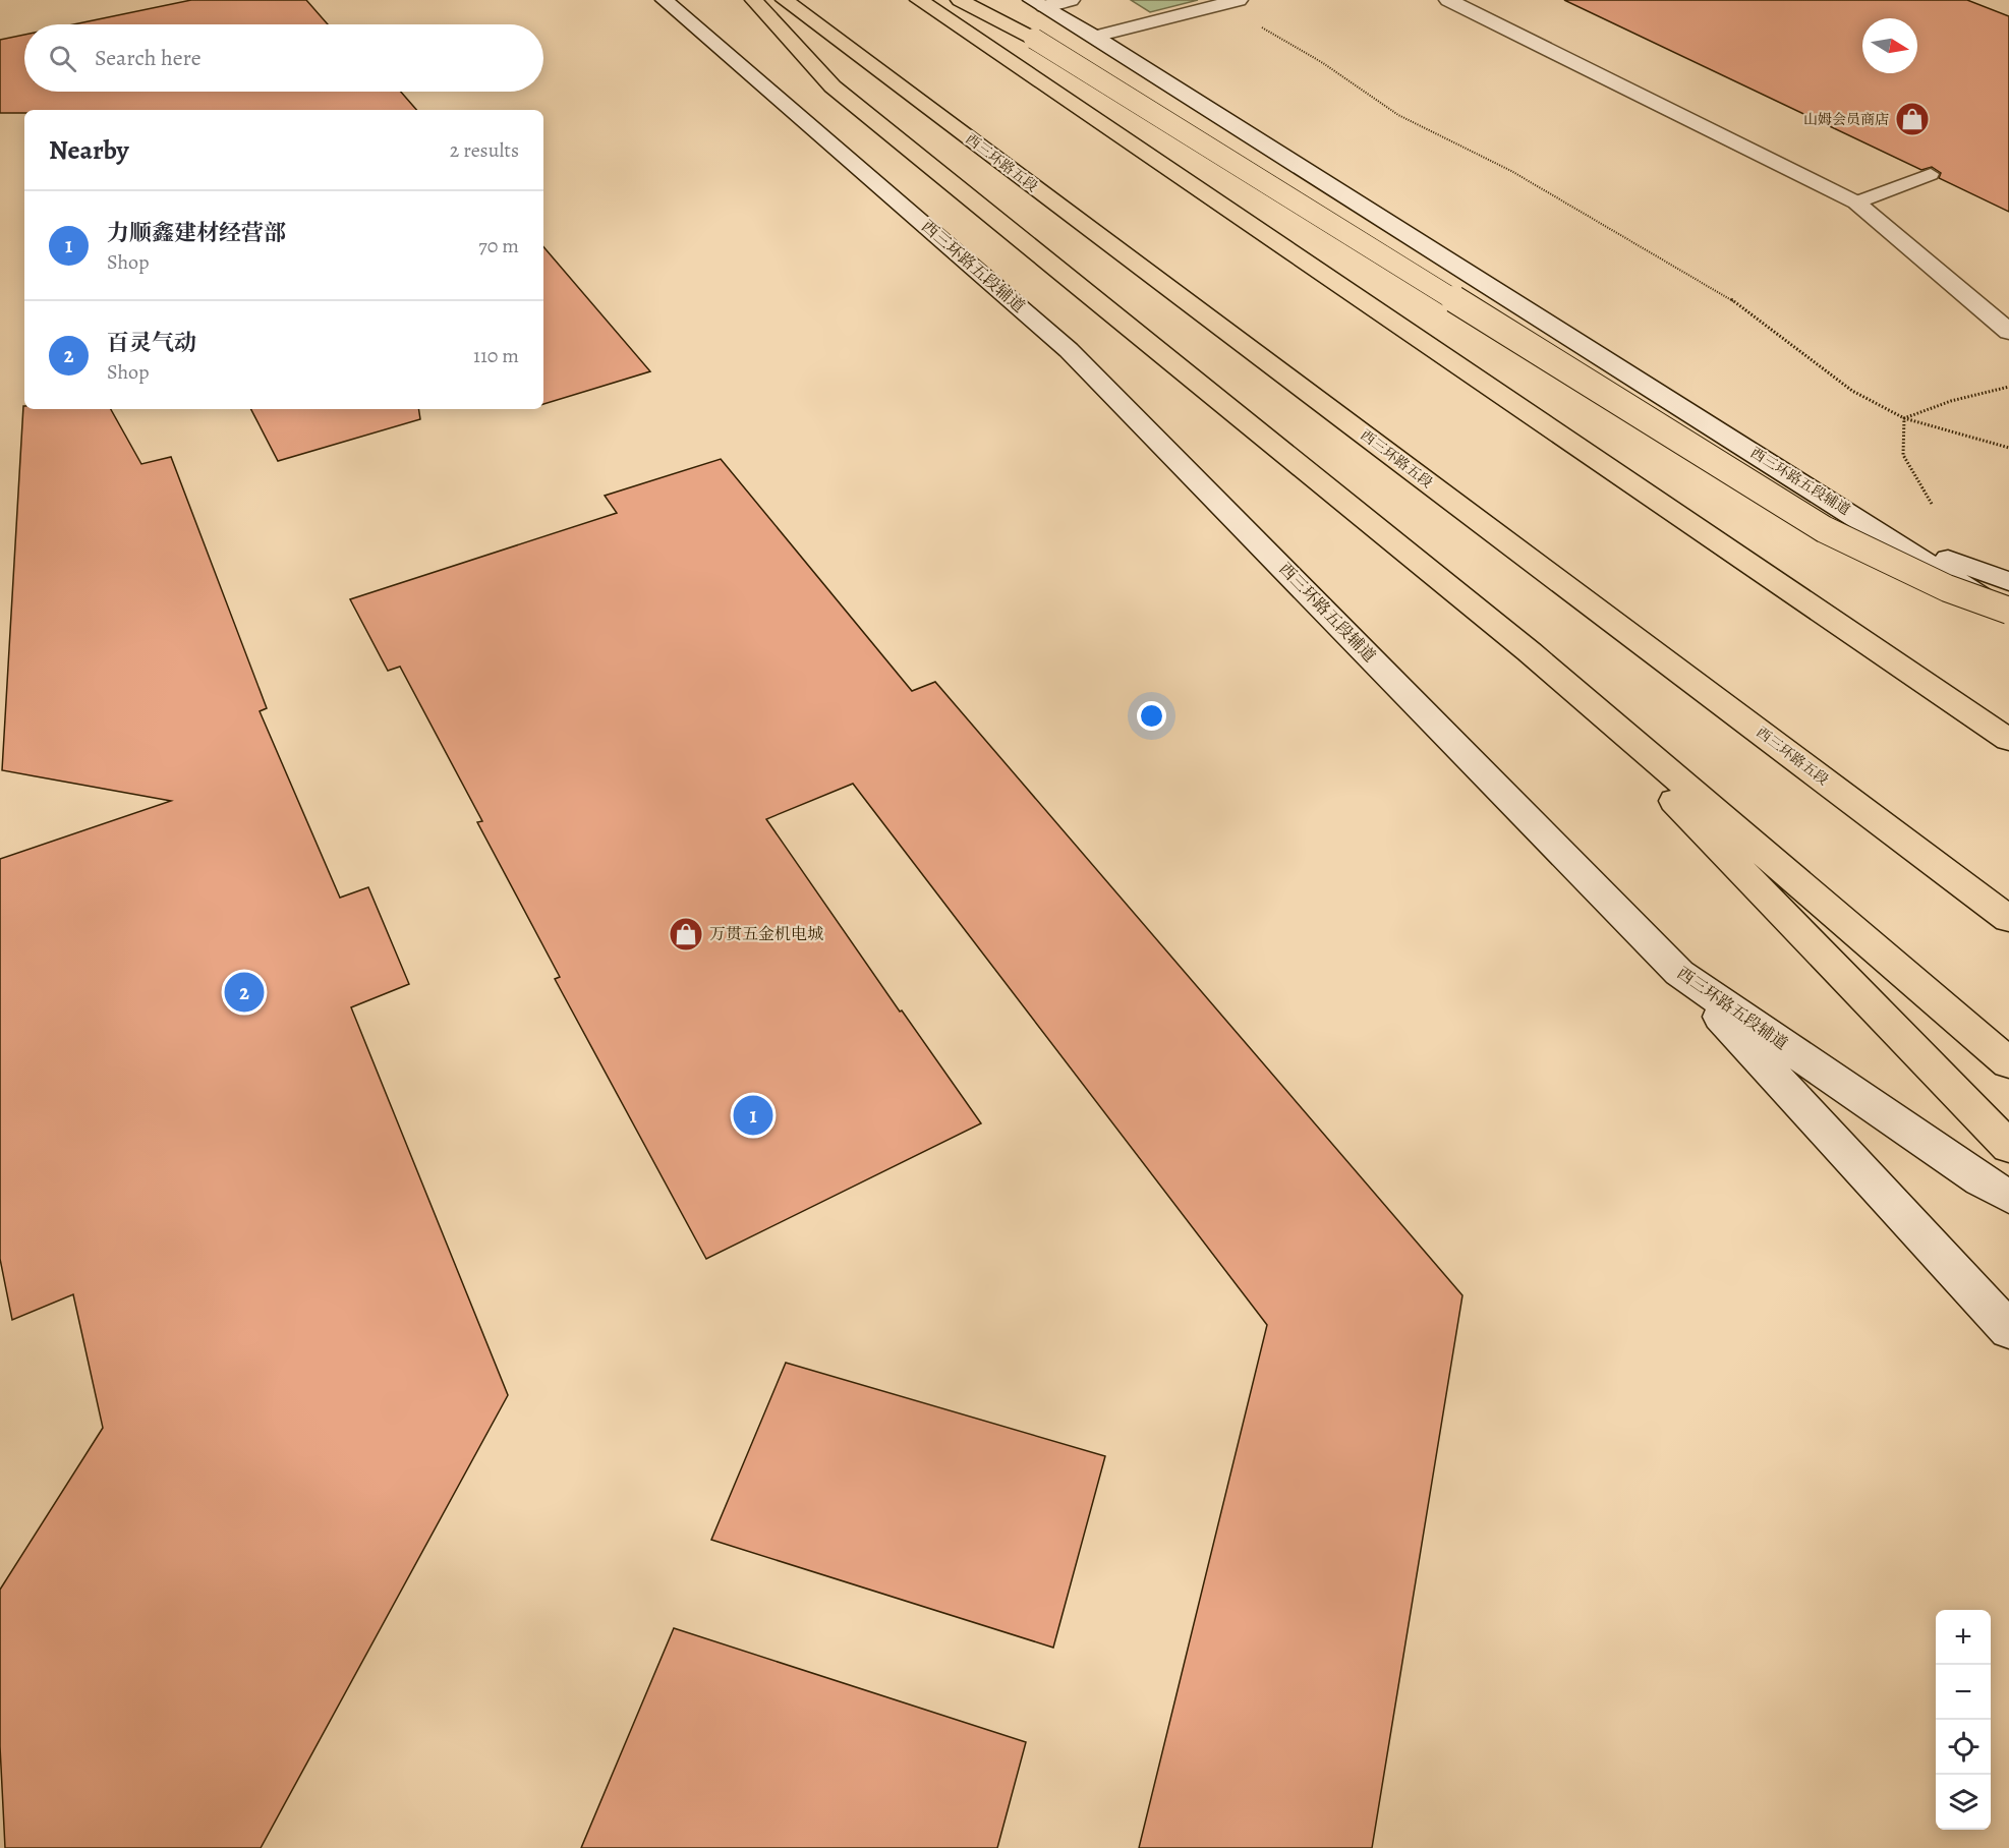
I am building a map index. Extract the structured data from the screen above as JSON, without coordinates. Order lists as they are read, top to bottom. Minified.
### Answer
{"streets":{"highway":["西三环路五段"],"main road":["西三环路五段辅道"]},"places":{"shop":["山姆会员商店","万贯五金机电城"]},"north":"right","page":{"search":"Search here","heading":["Nearby","2 results"],"list":[{"mark":"1","name":"力顺鑫建材经营部","note":"Shop","value":"70 m"},{"mark":"2","name":"百灵气动","note":"Shop","value":"110 m"}],"pins":["2","1"],"map_buttons":["+","−"]}}
